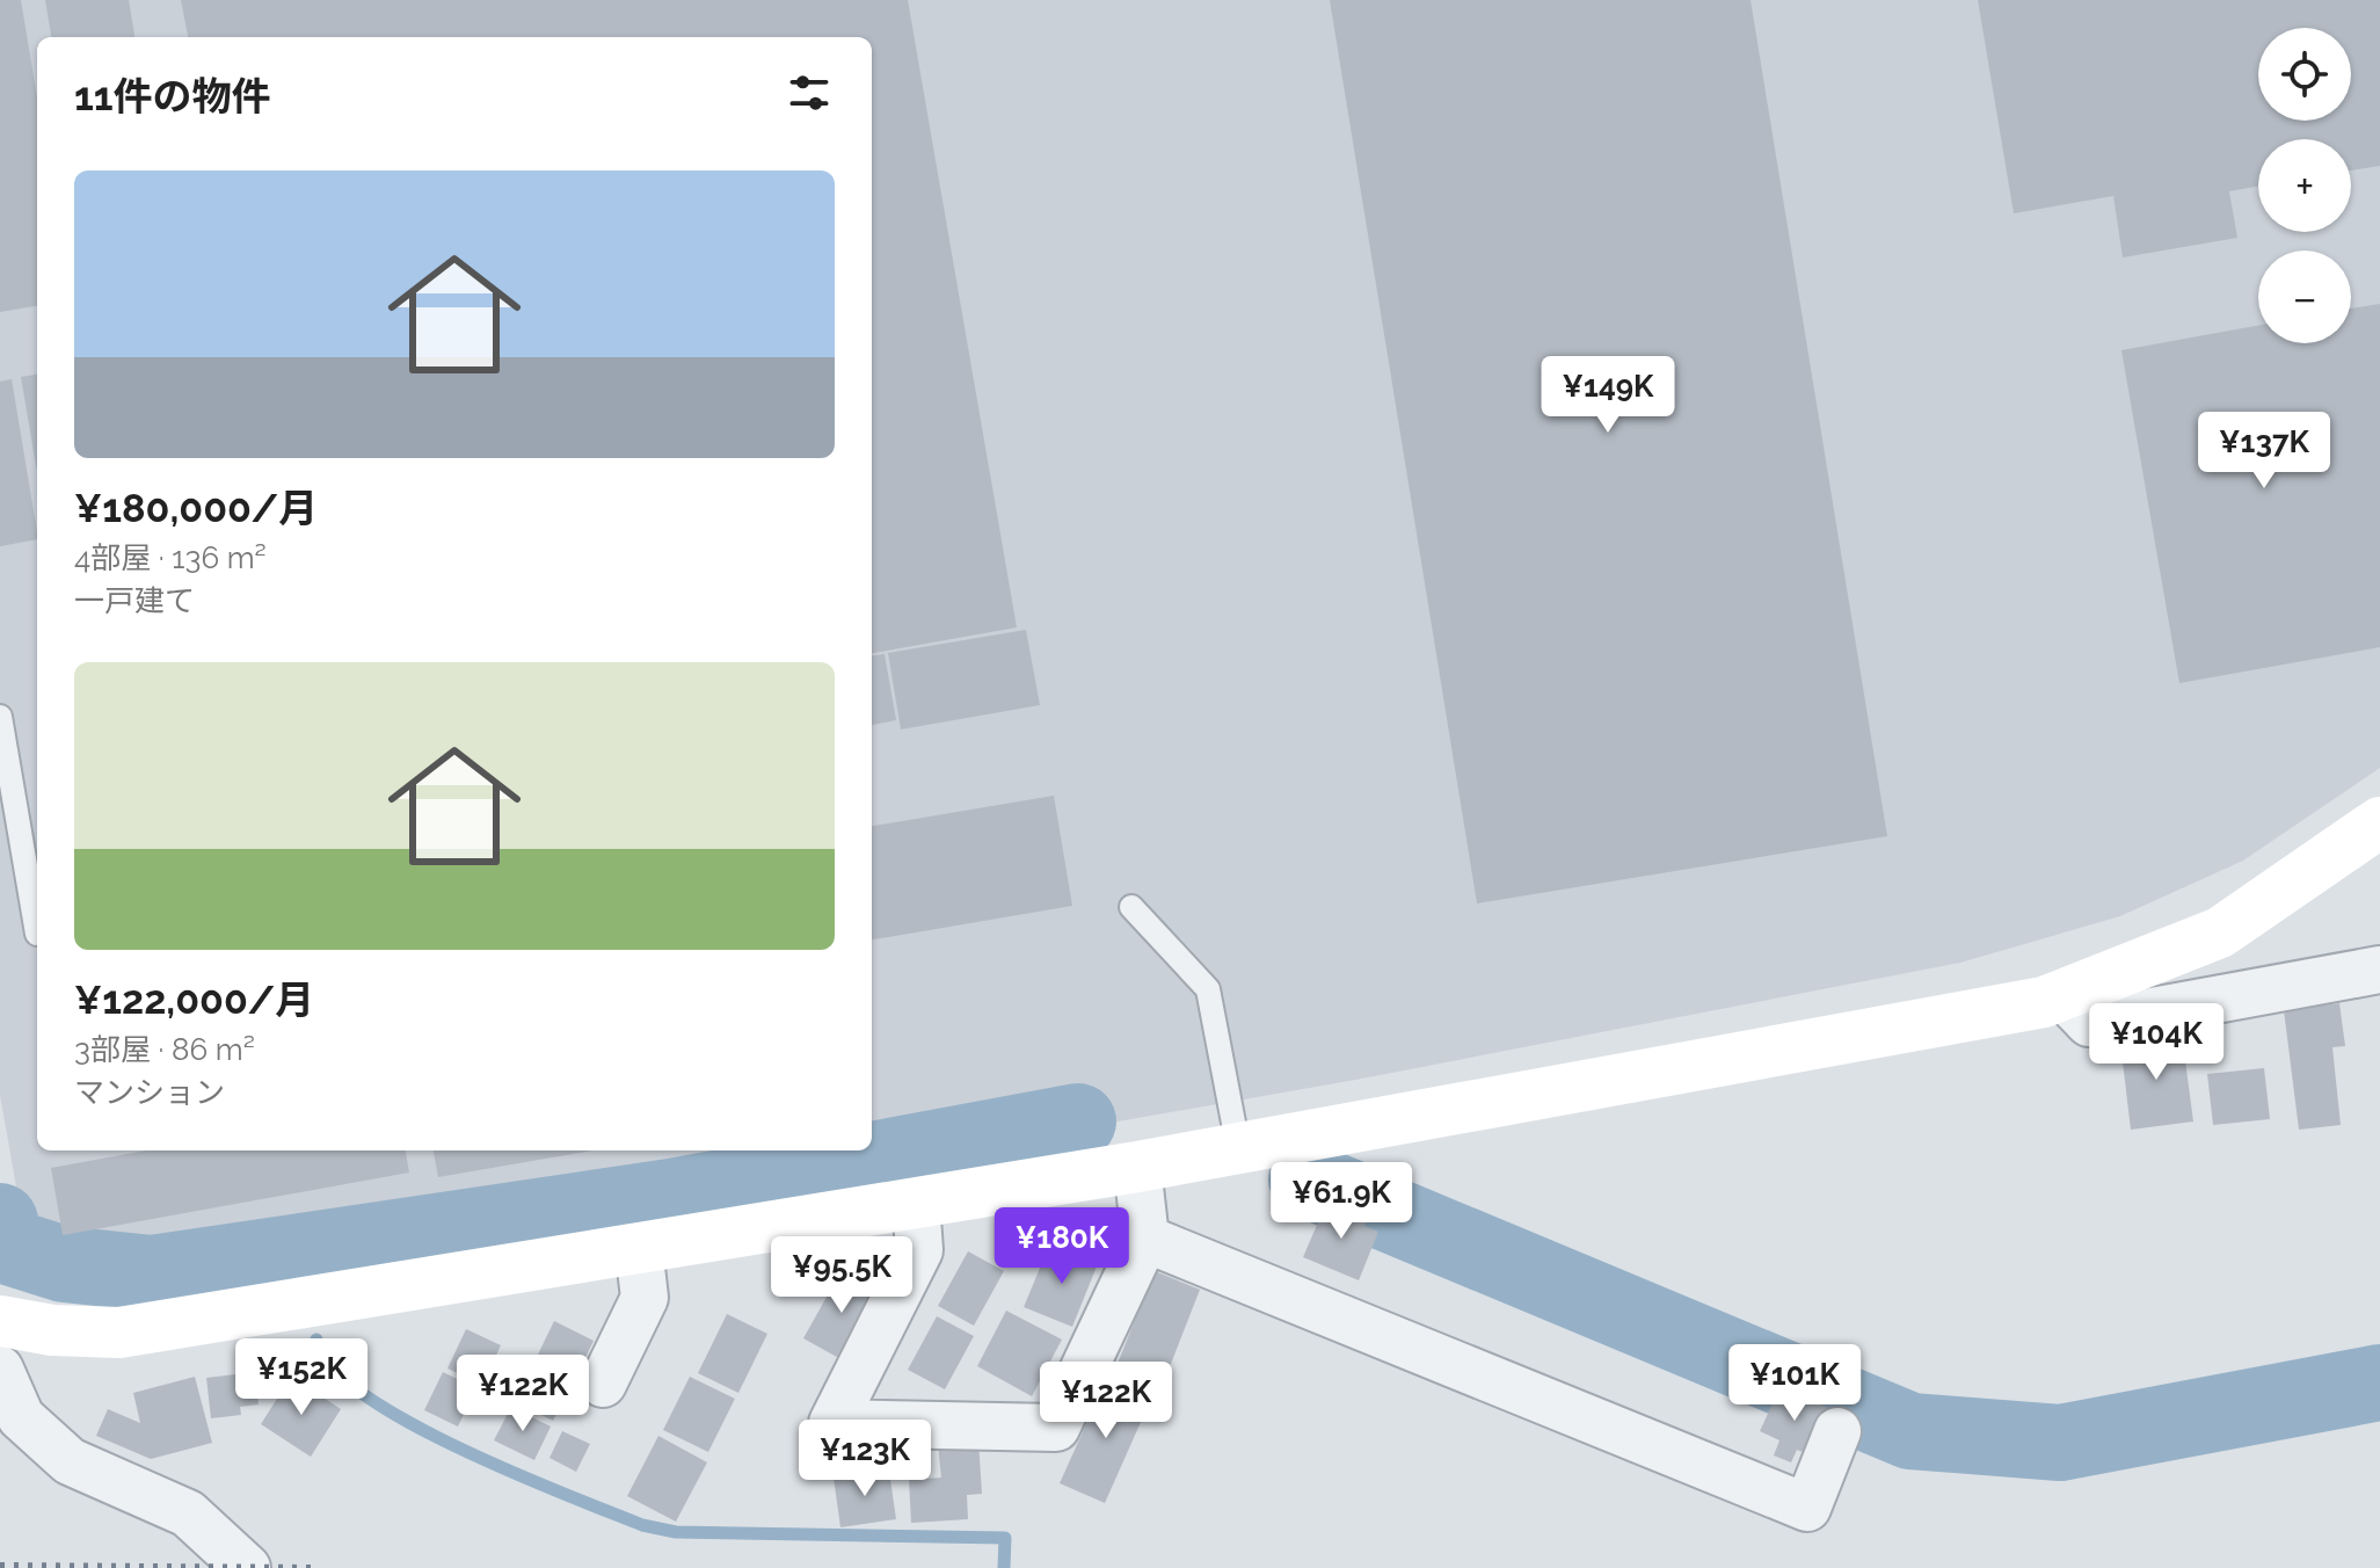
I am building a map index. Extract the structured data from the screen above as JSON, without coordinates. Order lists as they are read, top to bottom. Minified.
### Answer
{"page":{"map_buttons":["+","−"],"heading":"11件の物件","list":[{"name":"¥180,000/月","note":"4部屋 · 136 m² · 一戸建て"},{"name":"¥122,000/月","note":"3部屋 · 86 m² · マンション"}],"price":["¥149K","¥137K","¥104K","¥61.9K","¥180K","¥95.5K","¥152K","¥101K","¥122K","¥122K","¥123K"]}}
